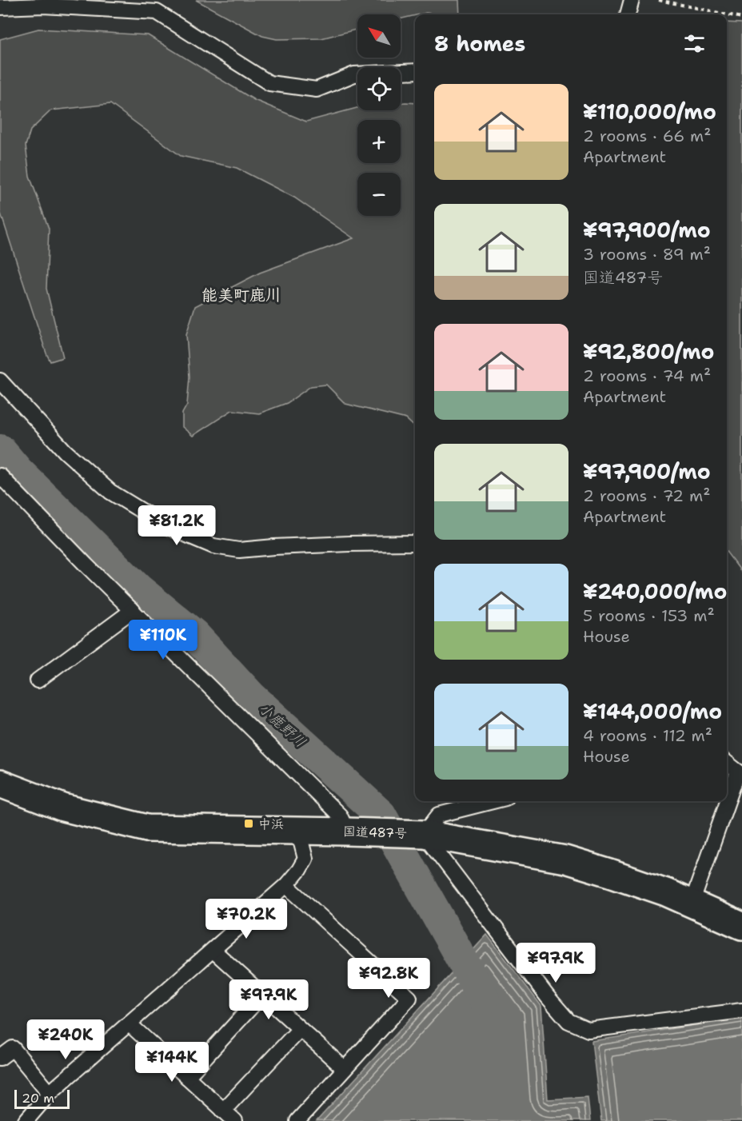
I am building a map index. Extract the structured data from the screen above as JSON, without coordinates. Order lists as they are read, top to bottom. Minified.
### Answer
{"streets":{"highway":["国道487号"]},"districts":["能美町鹿川"],"water":["小鹿野川"],"places":{"transit":["中浜"]},"scale_bar":"20 m","north":"top left","page":{"map_buttons":["+","−"],"heading":"8 homes","list":[{"name":"¥110,000/mo","note":"2 rooms · 66 m² · Apartment"},{"name":"¥97,900/mo","note":"3 rooms · 89 m² · 国道487号"},{"name":"¥92,800/mo","note":"2 rooms · 74 m² · Apartment"},{"name":"¥97,900/mo","note":"2 rooms · 72 m² · Apartment"},{"name":"¥240,000/mo","note":"5 rooms · 153 m² · House"},{"name":"¥144,000/mo","note":"4 rooms · 112 m² · House"}],"price":["¥81.2K","¥110K","¥70.2K","¥97.9K","¥92.8K","¥97.9K","¥240K","¥144K"],"scale":"20 m"}}
